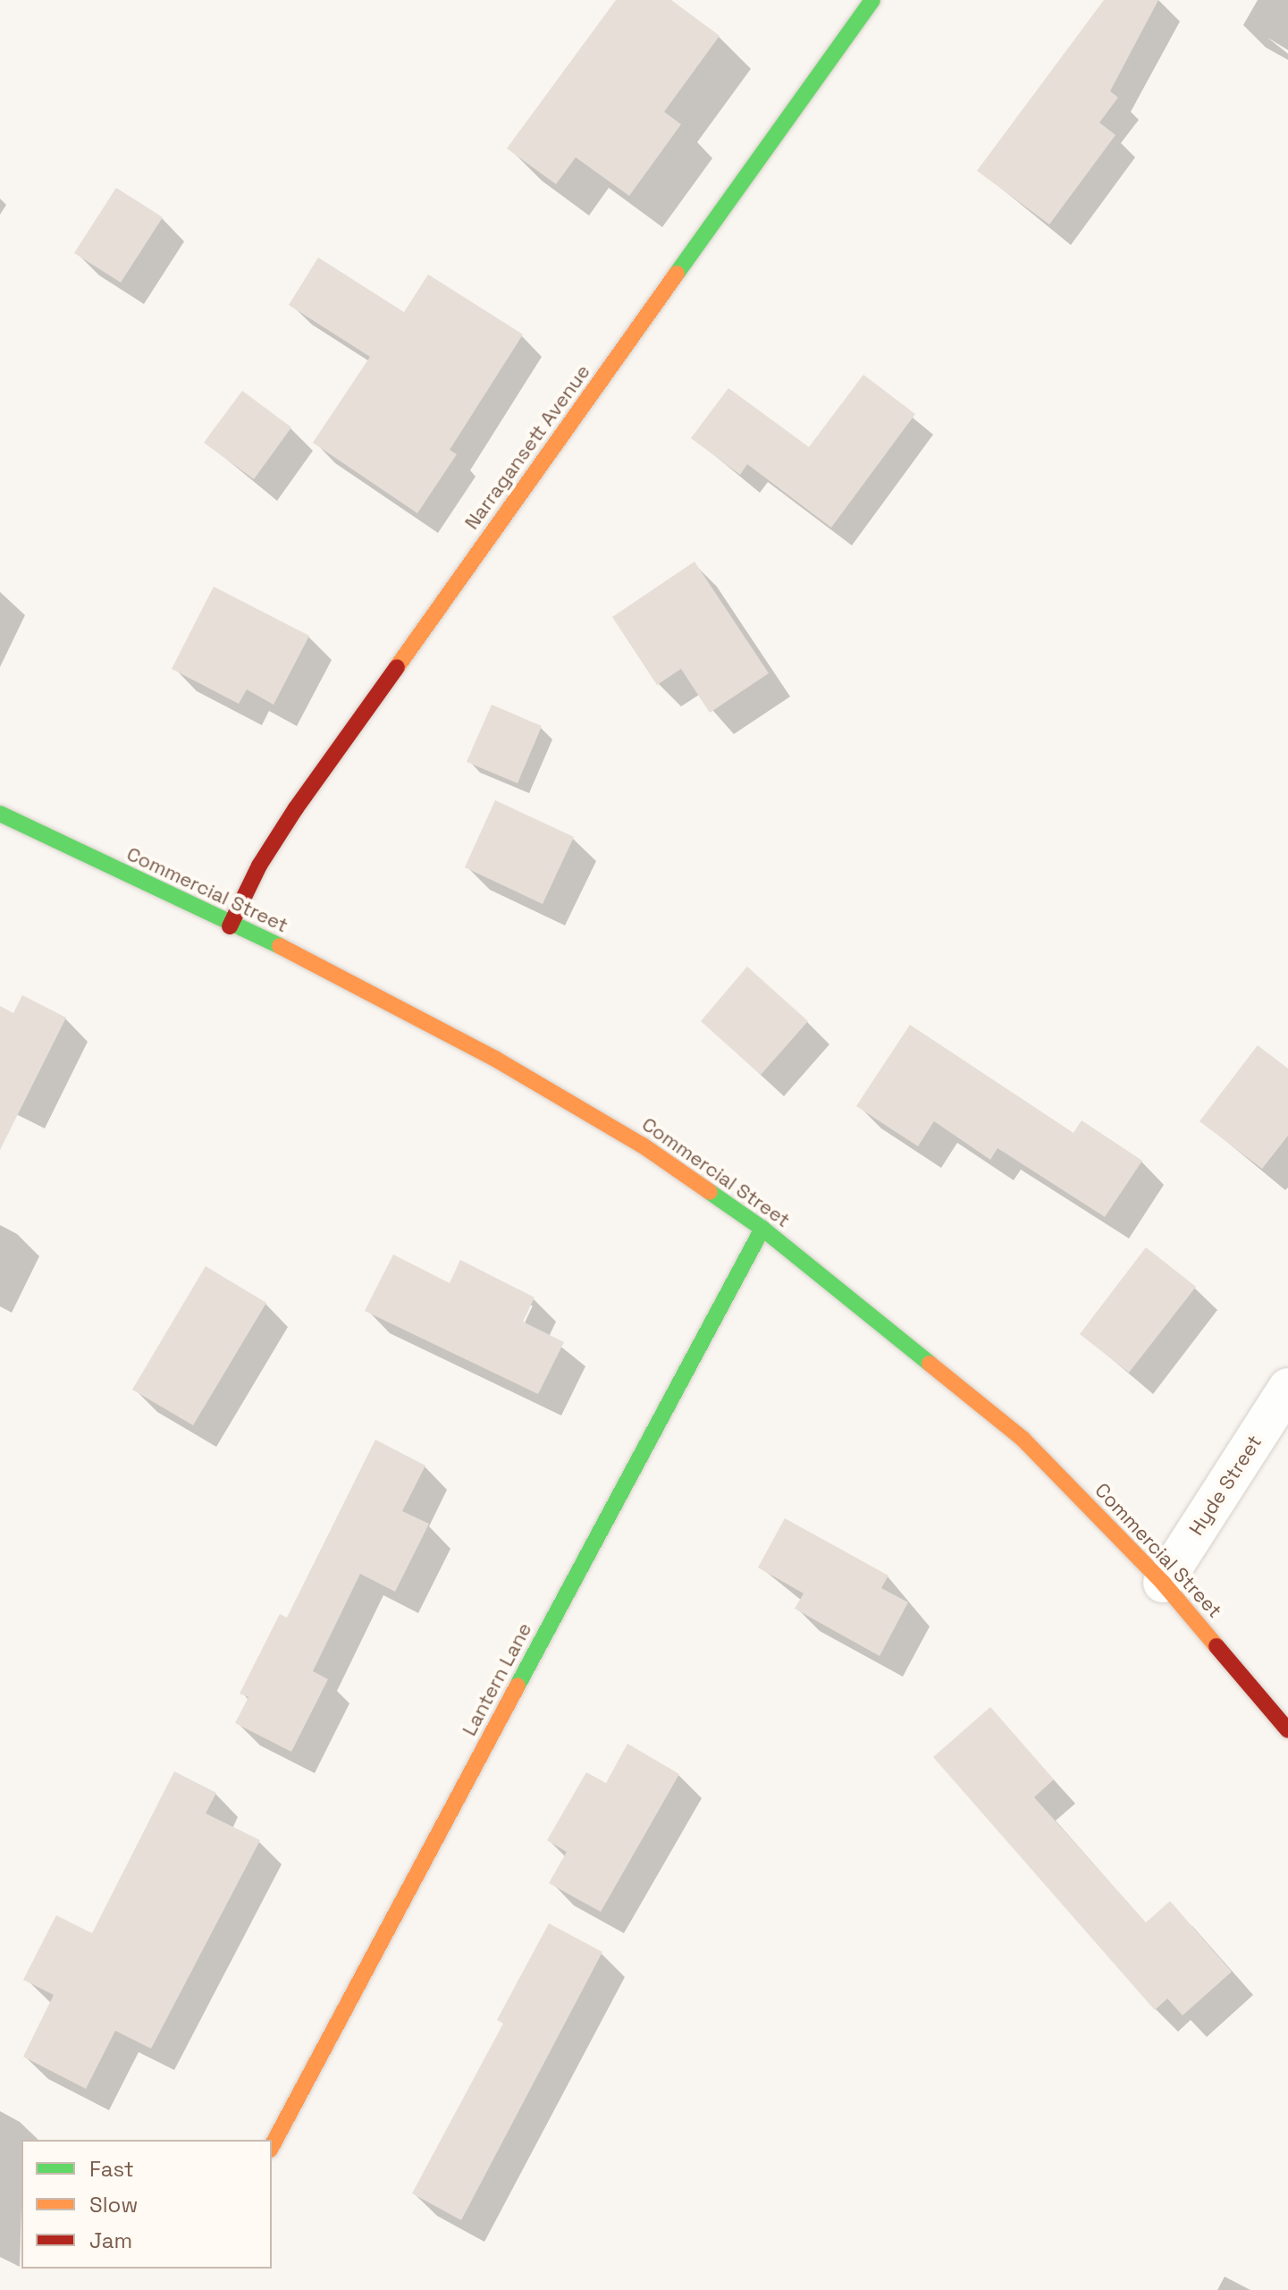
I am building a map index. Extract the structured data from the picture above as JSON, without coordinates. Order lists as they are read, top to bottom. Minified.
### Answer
{"streets":{"street":["Narragansett Avenue","Commercial Street","Hyde Street","Lantern Lane"]},"crossings":[["Narragansett Avenue","Commercial Street"],["Commercial Street","Hyde Street"],["Commercial Street","Lantern Lane"]],"legend":["Fast","Slow","Jam"]}
